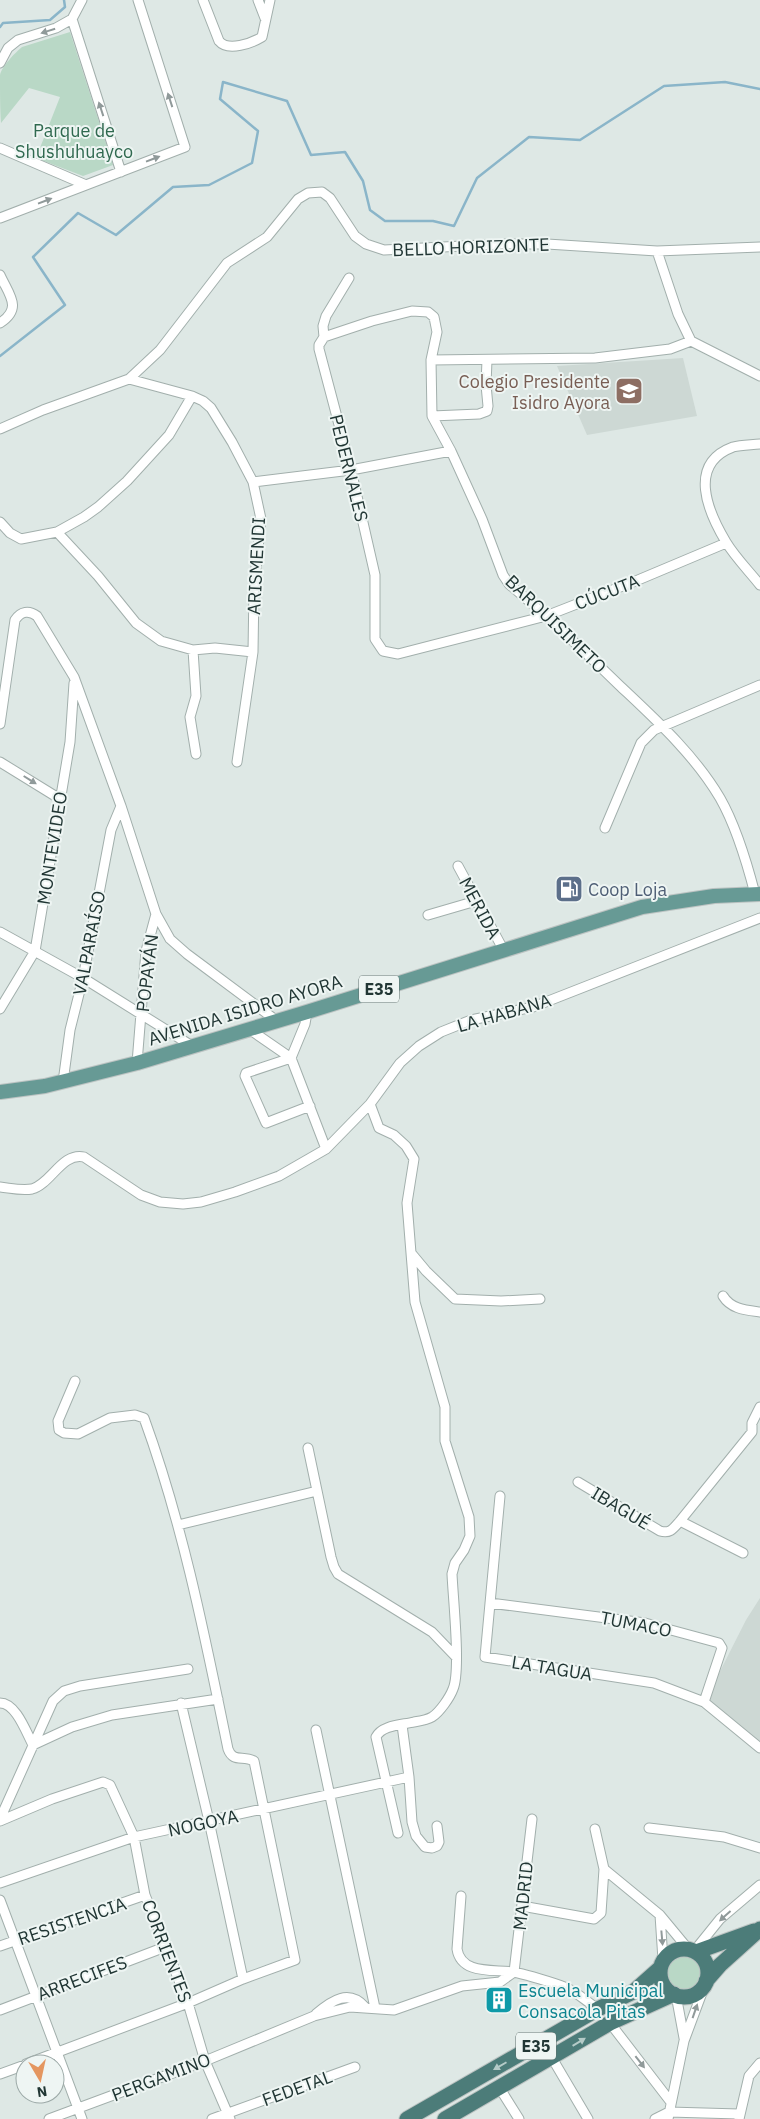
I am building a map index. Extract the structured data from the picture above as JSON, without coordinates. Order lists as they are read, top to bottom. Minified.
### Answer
{"streets":{"highway":["E35"],"main road":["AVENIDA ISIDRO AYORA"],"street":["BELLO HORIZONTE","PEDERNALES","ARISMENDI","CÚCUTA","BARQUISIMETO","MONTEVIDEO","MERIDA","VALPARAÍSO","POPAYÁN","LA HABANA","IBAGUÉ","TUMACO","LA TAGUA","NOGOYA","MADRID","RESISTENCIA","CORRIENTES","ARRECIFES","PERGAMINO","FEDETAL"]},"crossings":[["BELLO HORIZONTE","ARISMENDI"],["PEDERNALES","CÚCUTA"],["PEDERNALES","BARQUISIMETO"],["CÚCUTA","BARQUISIMETO"],["BARQUISIMETO","AVENIDA ISIDRO AYORA"],["MERIDA","AVENIDA ISIDRO AYORA"],["VALPARAÍSO","AVENIDA ISIDRO AYORA"],["POPAYÁN","AVENIDA ISIDRO AYORA"],["TUMACO","LA TAGUA"],["NOGOYA","CORRIENTES"],["MADRID","PERGAMINO"],["RESISTENCIA","CORRIENTES"],["CORRIENTES","ARRECIFES"],["CORRIENTES","PERGAMINO"],["CORRIENTES","FEDETAL"]],"parks":["Parque de Shushuhuayco"],"places":{"school or university":["Colegio Presidente Isidro Ayora"],"fuel station":["Coop Loja"],"building":["Escuela Municipal Consacola Pitas"]},"north":"bottom"}
